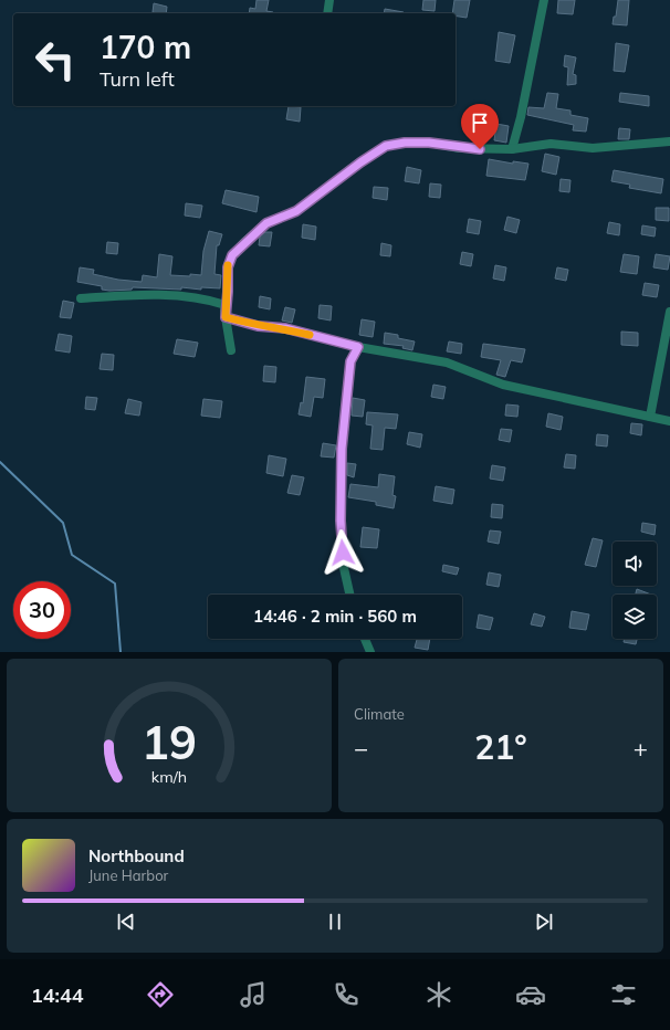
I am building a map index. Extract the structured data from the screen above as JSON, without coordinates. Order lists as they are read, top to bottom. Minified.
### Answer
{"page":{"turn":["170 m","Turn left"],"limit":"30","trip":"14:46 · 2 min · 560 m","tile":"Climate","heat":["−","21°","+"],"song":["Northbound","June Harbor"],"tabs":"14:44","gauge":["19","km/h"]}}
